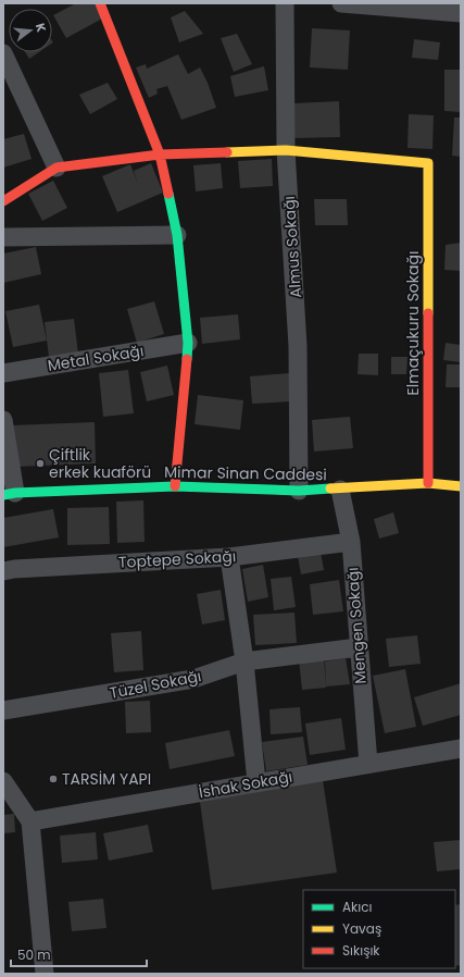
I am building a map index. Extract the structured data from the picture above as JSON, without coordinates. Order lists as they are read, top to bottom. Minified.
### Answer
{"streets":{"street":["Almus Sokağı","Elmaçukuru Sokağı","Metal Sokağı","Mimar Sinan Caddesi","Toptepe Sokağı","Mengen Sokağı","Tüzel Sokağı","İshak Sokağı"]},"crossings":[["Almus Sokağı","Elmaçukuru Sokağı"],["Almus Sokağı","Mimar Sinan Caddesi"],["Elmaçukuru Sokağı","Mimar Sinan Caddesi"],["Mimar Sinan Caddesi","Mengen Sokağı"],["Toptepe Sokağı","Mengen Sokağı"],["Mengen Sokağı","Tüzel Sokağı"],["Mengen Sokağı","İshak Sokağı"]],"places":["Çiftlik erkek kuaförü","TARSİM YAPI"],"legend":["Akıcı","Yavaş","Sıkışık"],"scale_bar":"50 m","north":"right"}
